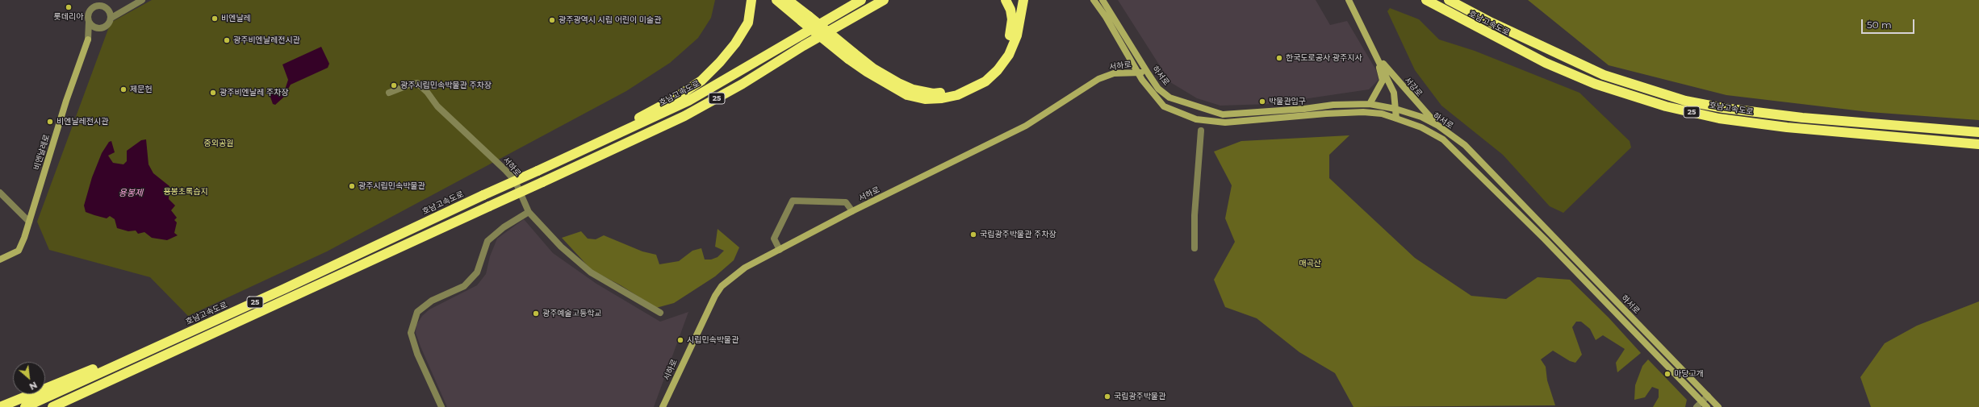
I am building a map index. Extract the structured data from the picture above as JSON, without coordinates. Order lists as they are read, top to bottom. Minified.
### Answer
{"streets":{"highway":["호남고속도로","25"],"main road":["서하로","하서로","서강로","비엔날레로"]},"crossings":[["서하로","하서로"],["하서로","서강로"]],"water":["용봉제"],"parks":["중외공원","용봉초록습지","매곡산"],"places":["롯데리아","비엔날레","광주광역시 시립 어린이 미술관","광주비엔날레전시관","한국도로공사 광주지사","광주시립민속박물관 주차장","제문헌","광주비엔날레 주차장","박물관입구","비엔날레전시관","광주시립민속박물관","국립광주박물관 주차장","광주예술고등학교","시립민속박물관","마당고개","국립광주박물관"],"scale_bar":"50 m","north":"bottom right"}
